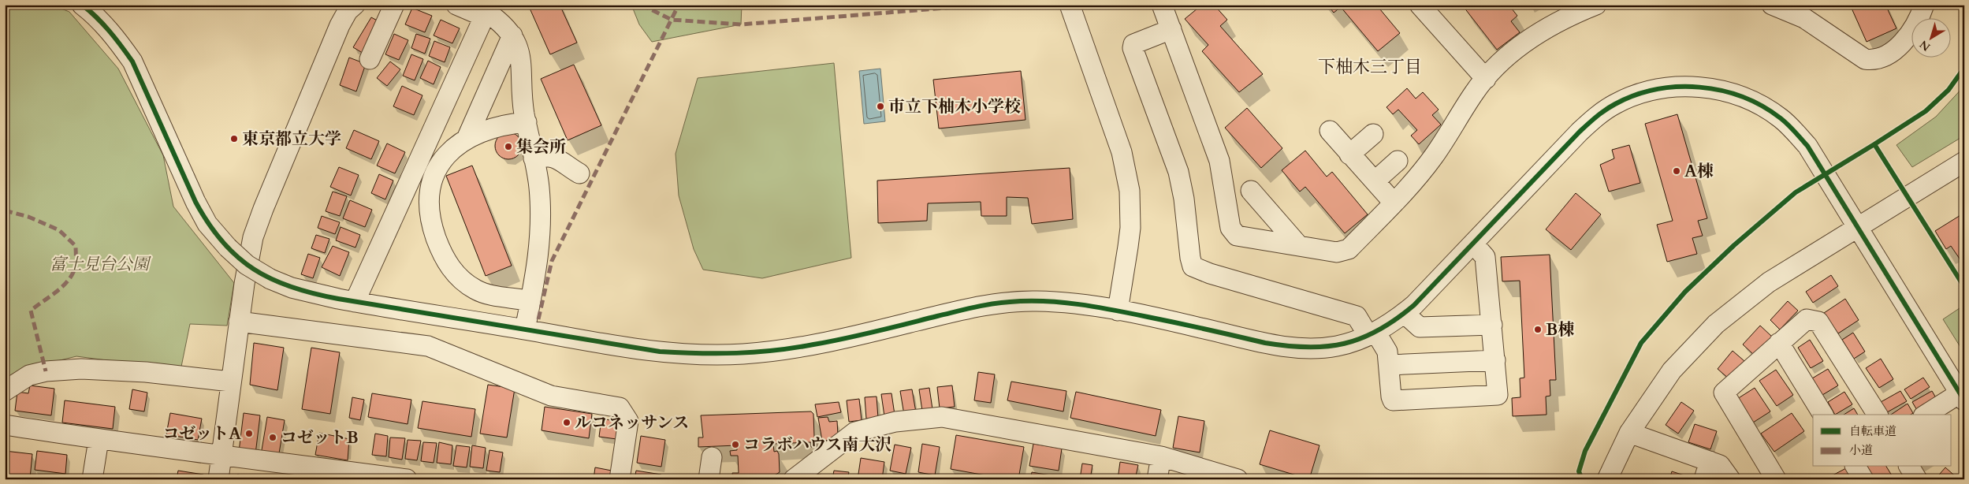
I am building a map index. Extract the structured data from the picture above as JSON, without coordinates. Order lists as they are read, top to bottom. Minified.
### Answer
{"districts":["下柚木三丁目"],"parks":["富士見台公園"],"places":["市立下柚木小学校","東京都立大学","集会所","A棟","B棟","ルコネッサンス","コゼットA","コゼットB","コラボハウス南大沢"],"legend":["自転車道","小道"],"north":"bottom left"}
